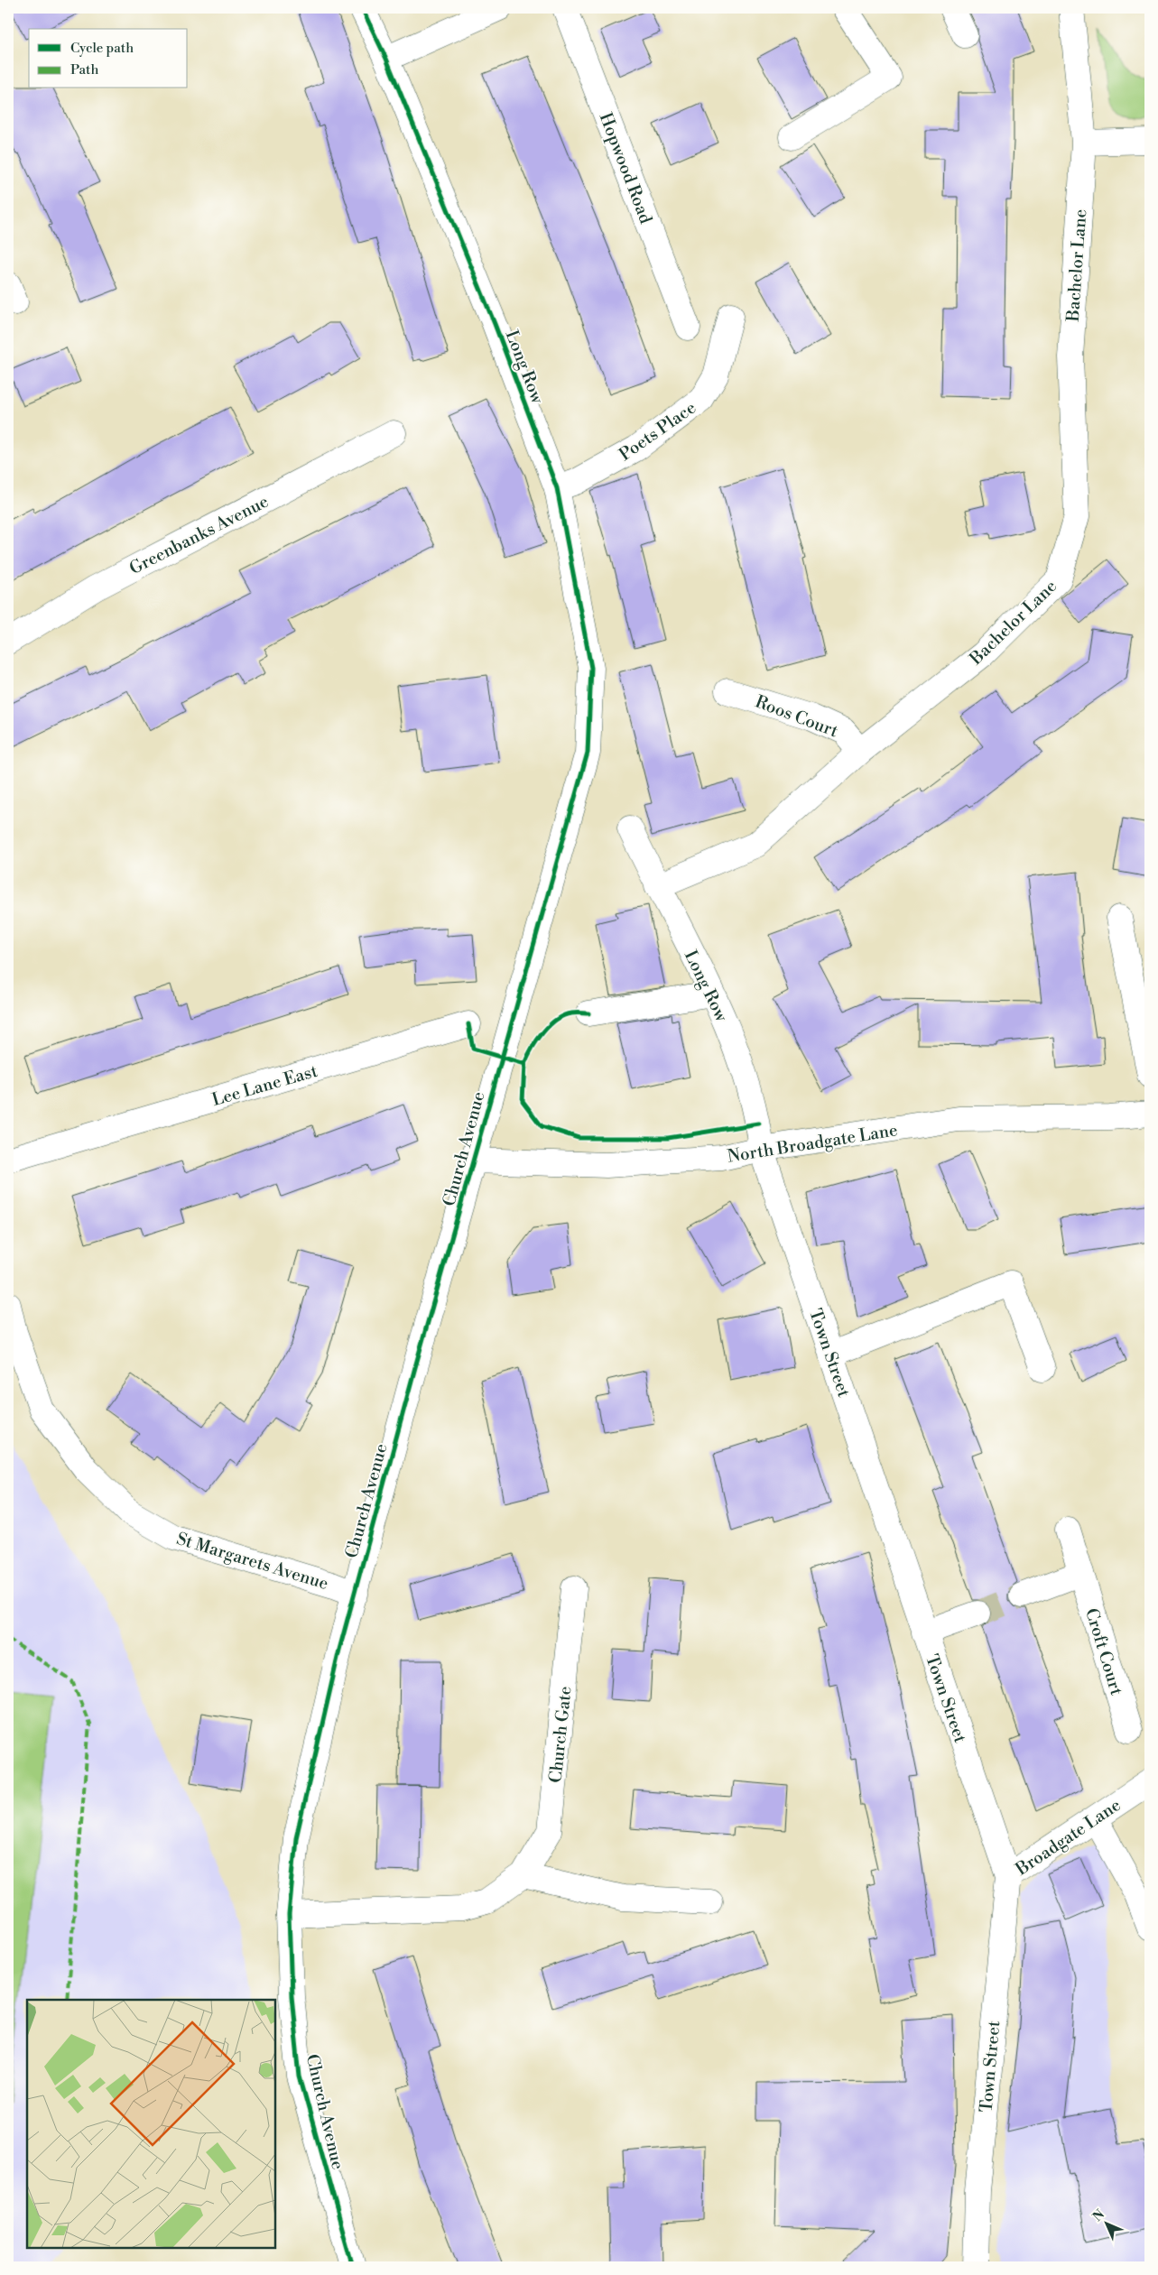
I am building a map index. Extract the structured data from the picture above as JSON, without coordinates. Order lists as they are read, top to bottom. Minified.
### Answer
{"streets":{"street":["Hopwood Road","Bachelor Lane","Long Row","Poets Place","Greenbanks Avenue","Roos Court","Lee Lane East","North Broadgate Lane","Church Avenue","Town Street","St Margarets Avenue","Croft Court","Church Gate","Broadgate Lane"]},"crossings":[["Bachelor Lane","Long Row"],["Bachelor Lane","Roos Court"],["Long Row","Poets Place"],["Long Row","North Broadgate Lane"],["Long Row","Church Avenue"],["Long Row","Town Street"],["North Broadgate Lane","Church Avenue"],["North Broadgate Lane","Town Street"],["Church Avenue","St Margarets Avenue"],["Church Avenue","Church Gate"],["Town Street","Broadgate Lane"]],"legend":["Cycle path","Path"],"north":"top left"}
